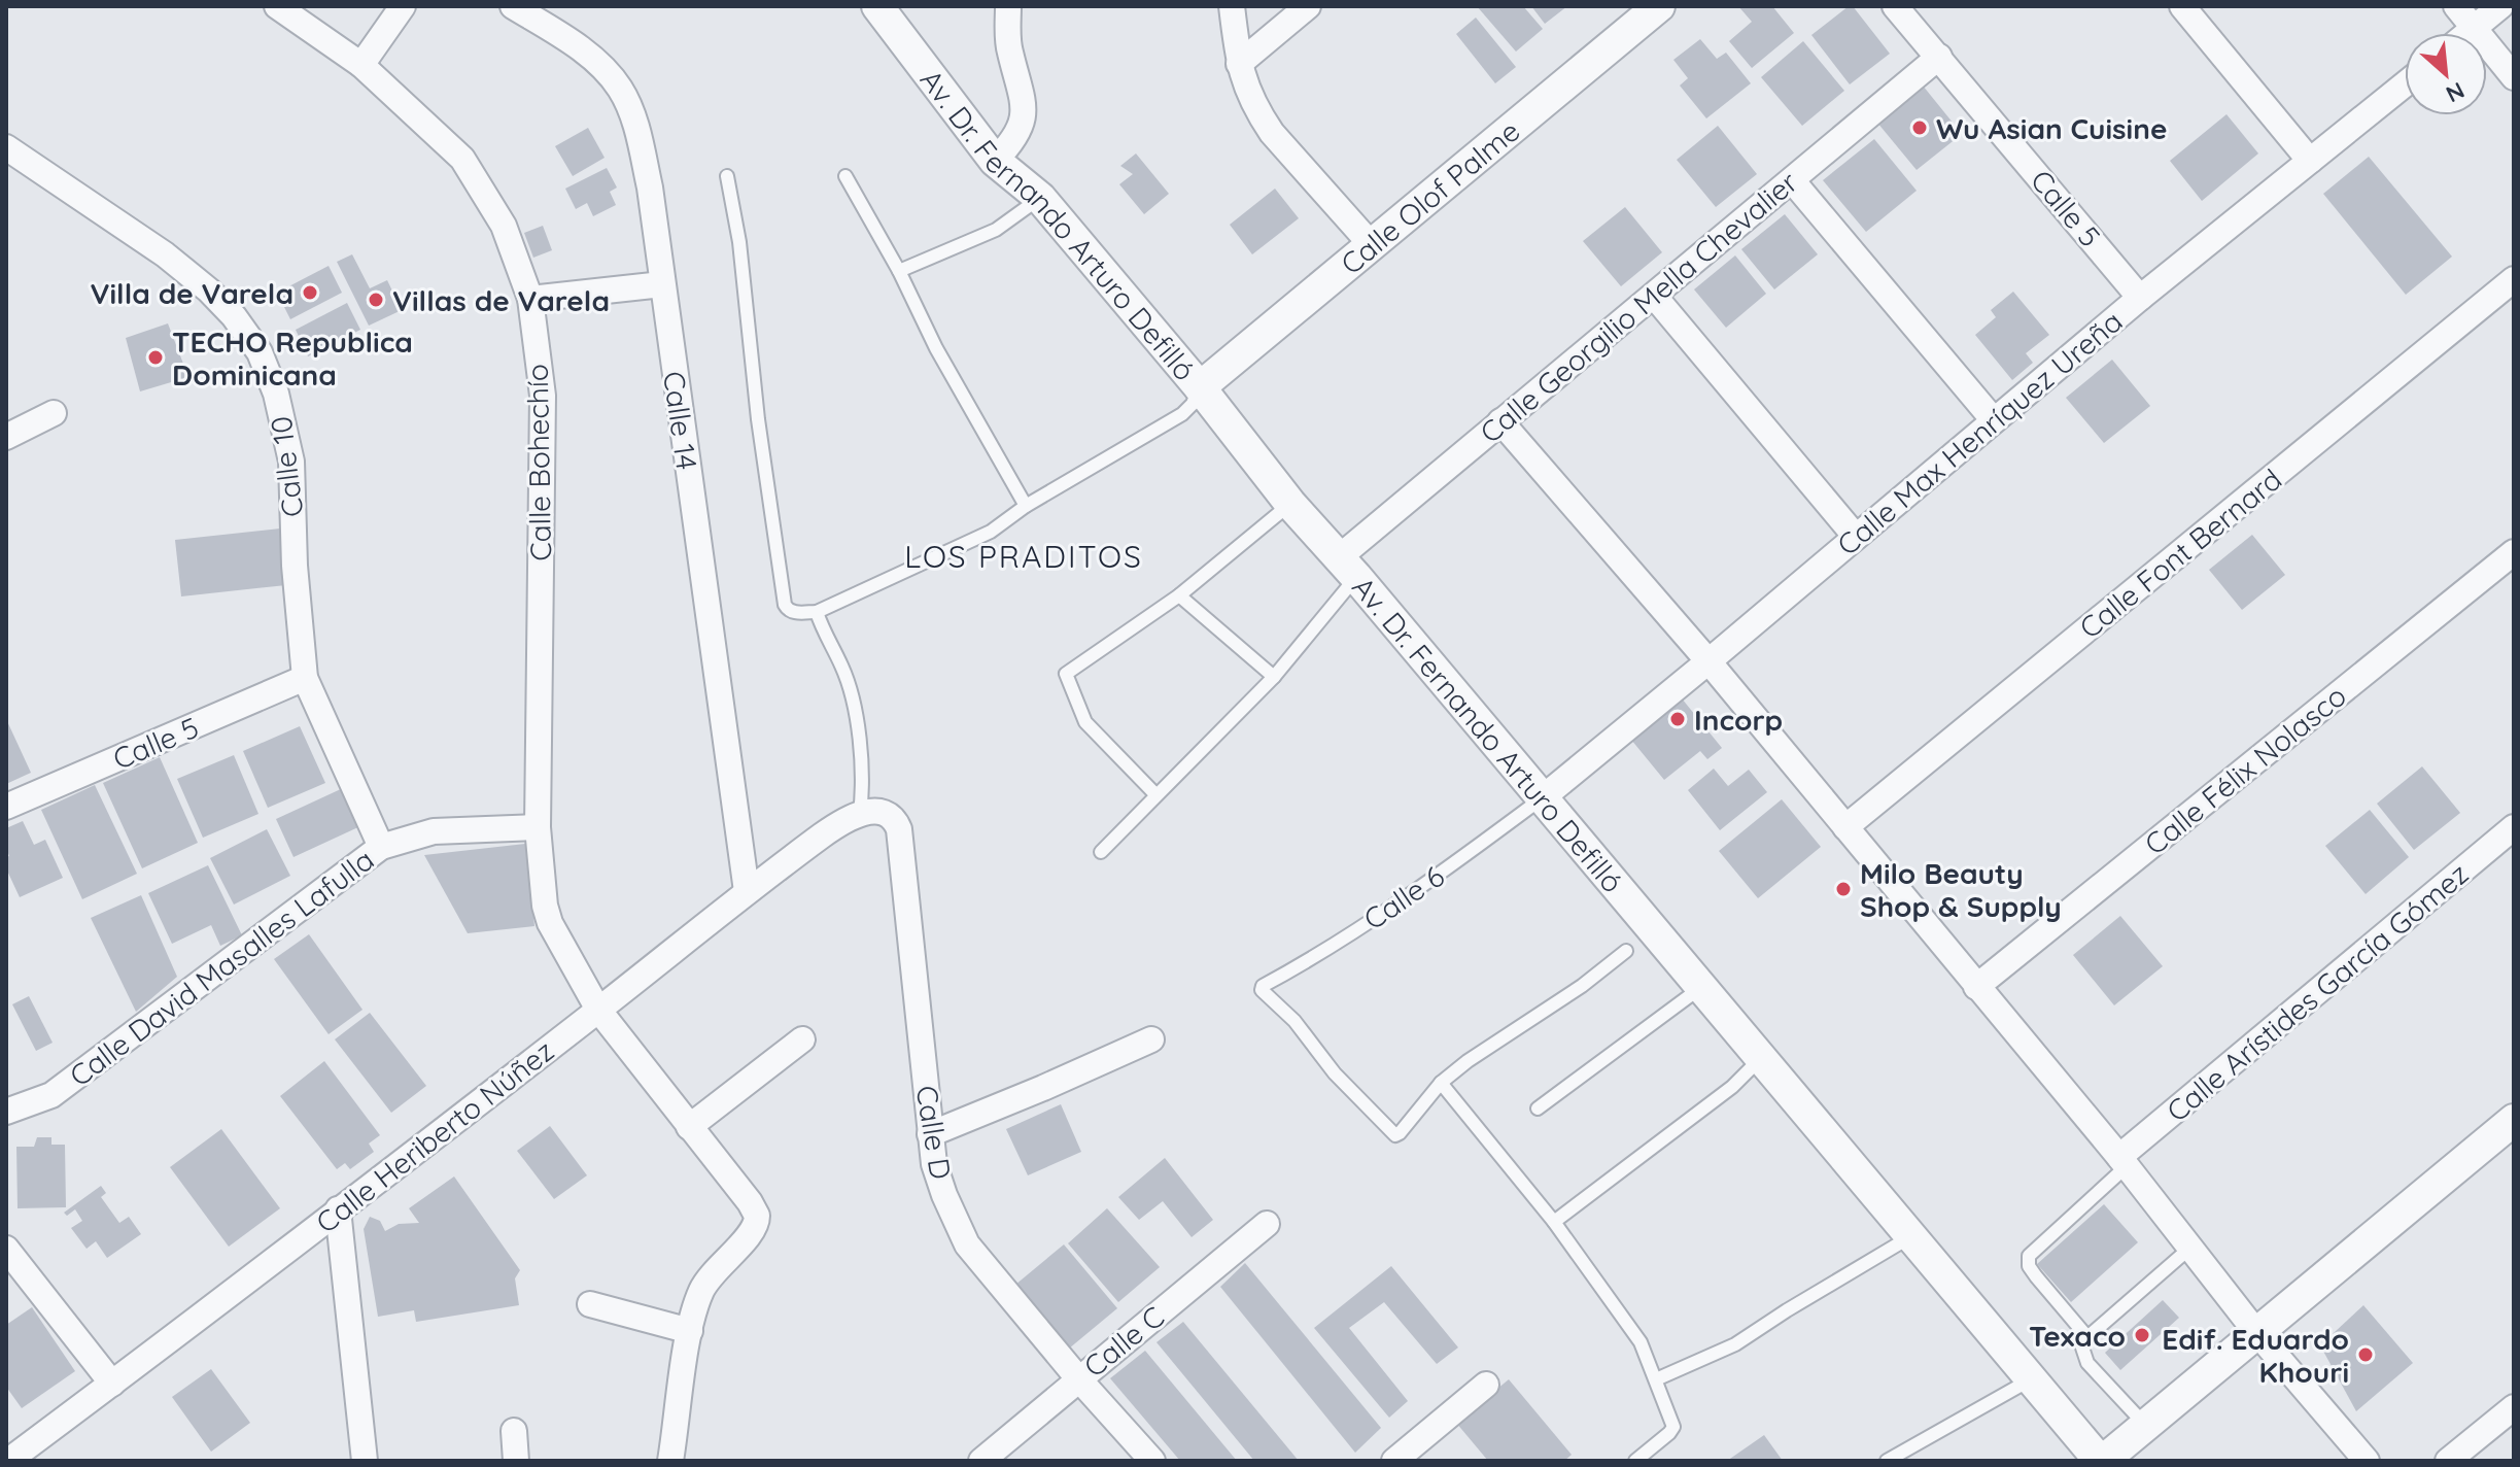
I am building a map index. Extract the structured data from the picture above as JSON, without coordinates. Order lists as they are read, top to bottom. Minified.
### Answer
{"streets":{"street":["Calle Olof Palme","Calle 5","Av. Dr. Fernando Arturo Defilló","Calle Georgilio Mella Chevalier","Calle 14","Calle Max Henríquez Ureña","Calle Bohechío","Calle 10","Calle Font Bernard","Calle Félix Nolasco","Calle David Masalles Lafulla","Calle Arístides García Gómez","Calle D","Calle Heriberto Núñez","Calle C"],"lane":["Calle 6"]},"crossings":[["Calle Olof Palme","Av. Dr. Fernando Arturo Defilló"],["Calle 5","Calle Georgilio Mella Chevalier"],["Calle 5","Calle Max Henríquez Ureña"],["Calle 5","Calle 10"],["Av. Dr. Fernando Arturo Defilló","Calle Georgilio Mella Chevalier"],["Av. Dr. Fernando Arturo Defilló","Calle Max Henríquez Ureña"],["Av. Dr. Fernando Arturo Defilló","Calle 6"],["Calle 14","Calle Heriberto Núñez"],["Calle Max Henríquez Ureña","Calle 6"],["Calle Bohechío","Calle David Masalles Lafulla"],["Calle Bohechío","Calle Heriberto Núñez"],["Calle 10","Calle David Masalles Lafulla"],["Calle D","Calle Heriberto Núñez"],["Calle D","Calle C"]],"districts":["LOS PRADITOS"],"places":["Wu Asian Cuisine","Villa de Varela","Villas de Varela","TECHO Republica Dominicana","Incorp","Milo Beauty Shop & Supply","Texaco","Edif. Eduardo Khouri"],"north":"bottom right"}
